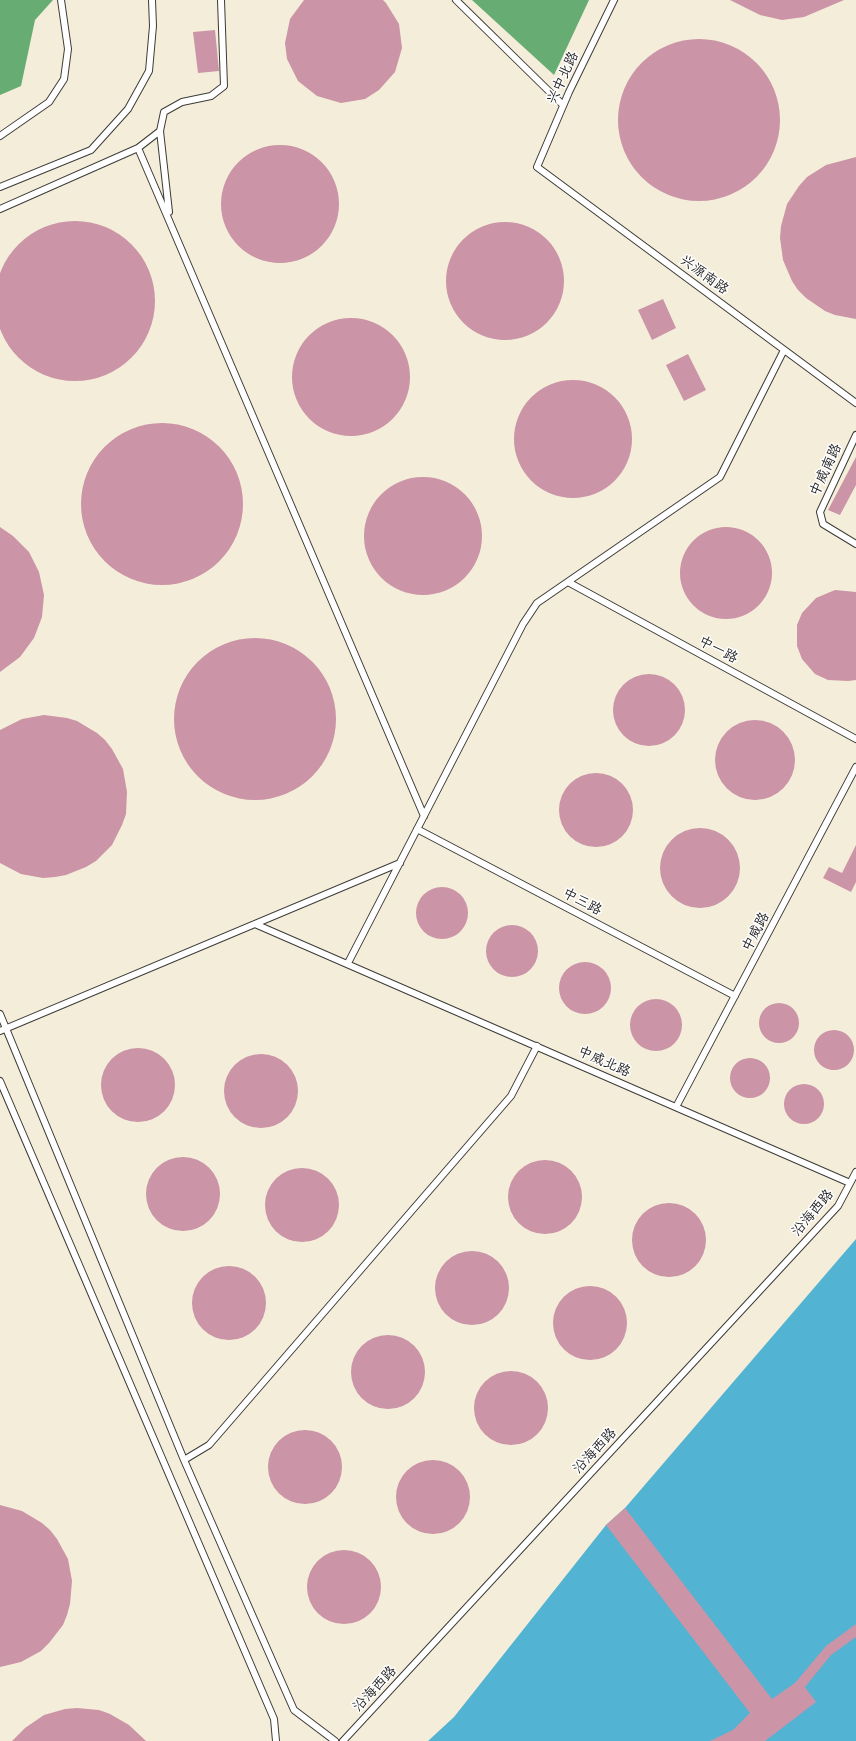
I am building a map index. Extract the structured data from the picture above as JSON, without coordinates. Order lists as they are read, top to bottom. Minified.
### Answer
{"streets":{"lane":["兴中北路","兴源南路","中威南路","中一路","中三路","中威路","中威北路","沿海西路"]},"crossings":[["兴中北路","兴源南路"],["中三路","中威路"],["中威路","中威北路"],["中威北路","沿海西路"]]}
